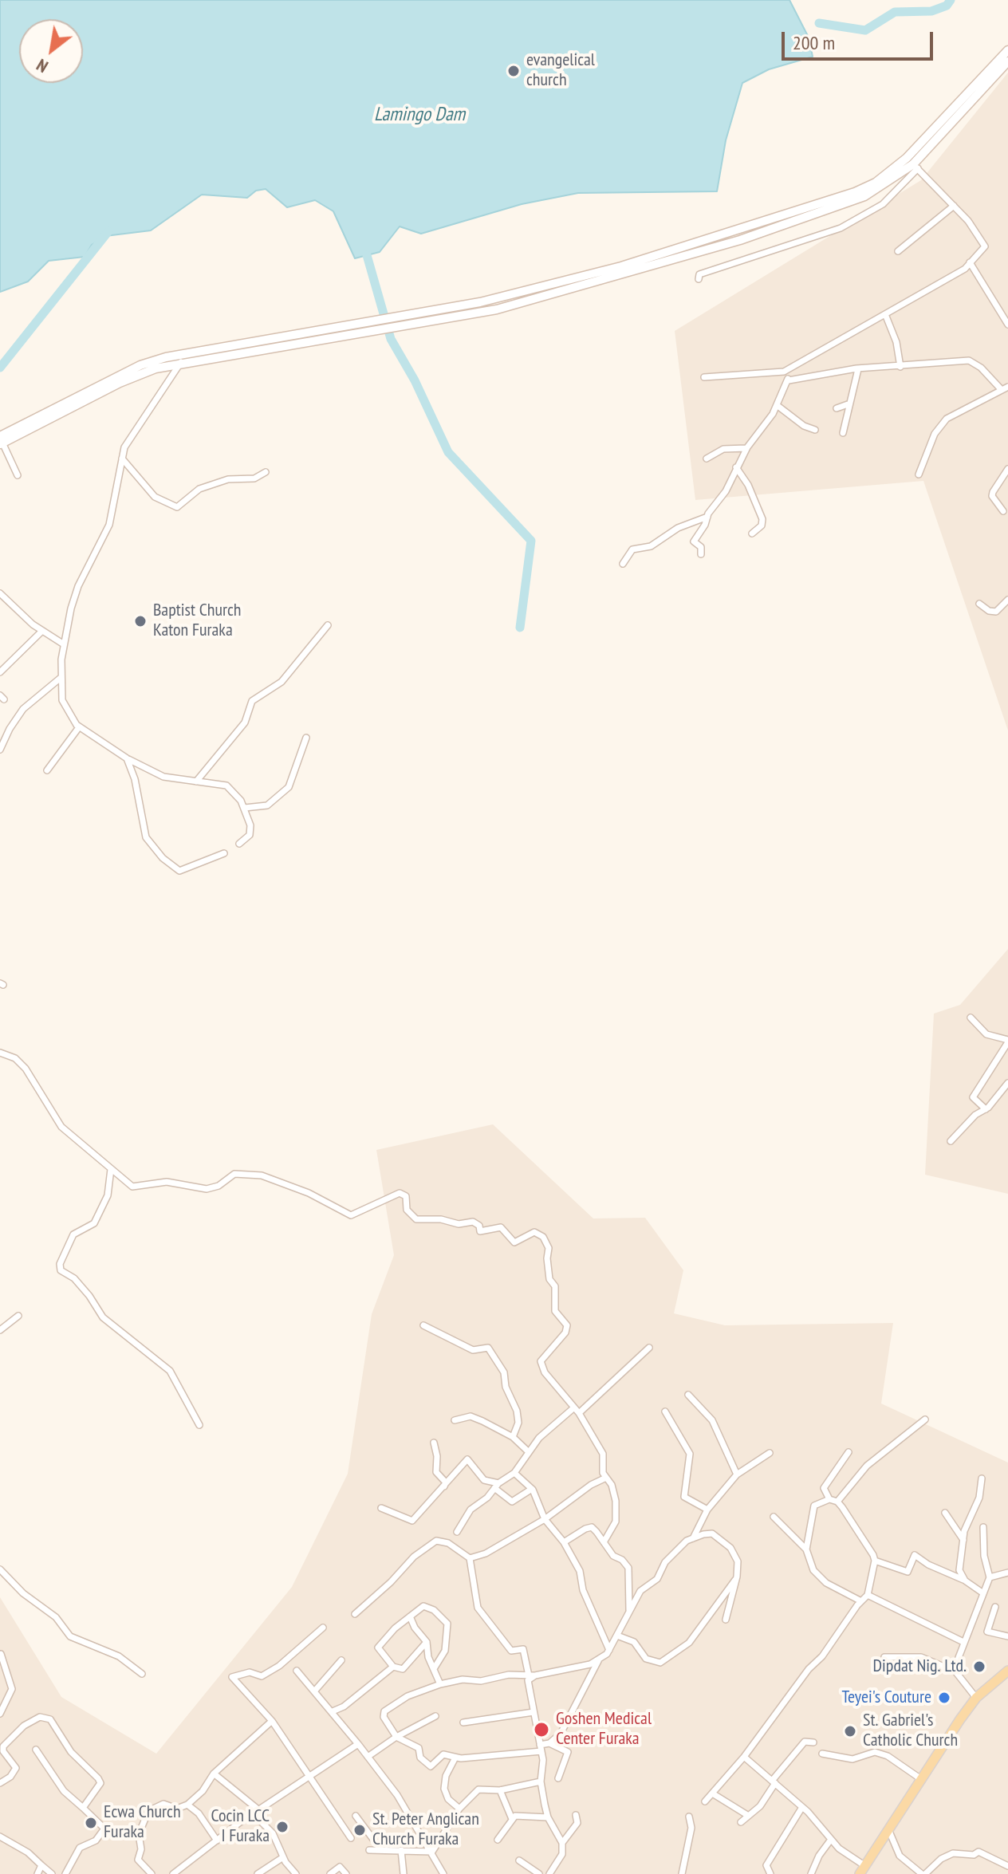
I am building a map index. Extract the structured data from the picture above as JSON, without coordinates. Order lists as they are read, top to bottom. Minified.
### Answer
{"water":["Lamingo Dam"],"places":["evangelical church","Baptist Church Katon Furaka","Dipdat Nig. Ltd.","Teyei's Couture","Goshen Medical Center Furaka","St. Gabriel's Catholic Church","Ecwa Church Furaka","Cocin LCC I Furaka","St. Peter Anglican Church Furaka"],"scale_bar":"200 m","north":"bottom left"}
